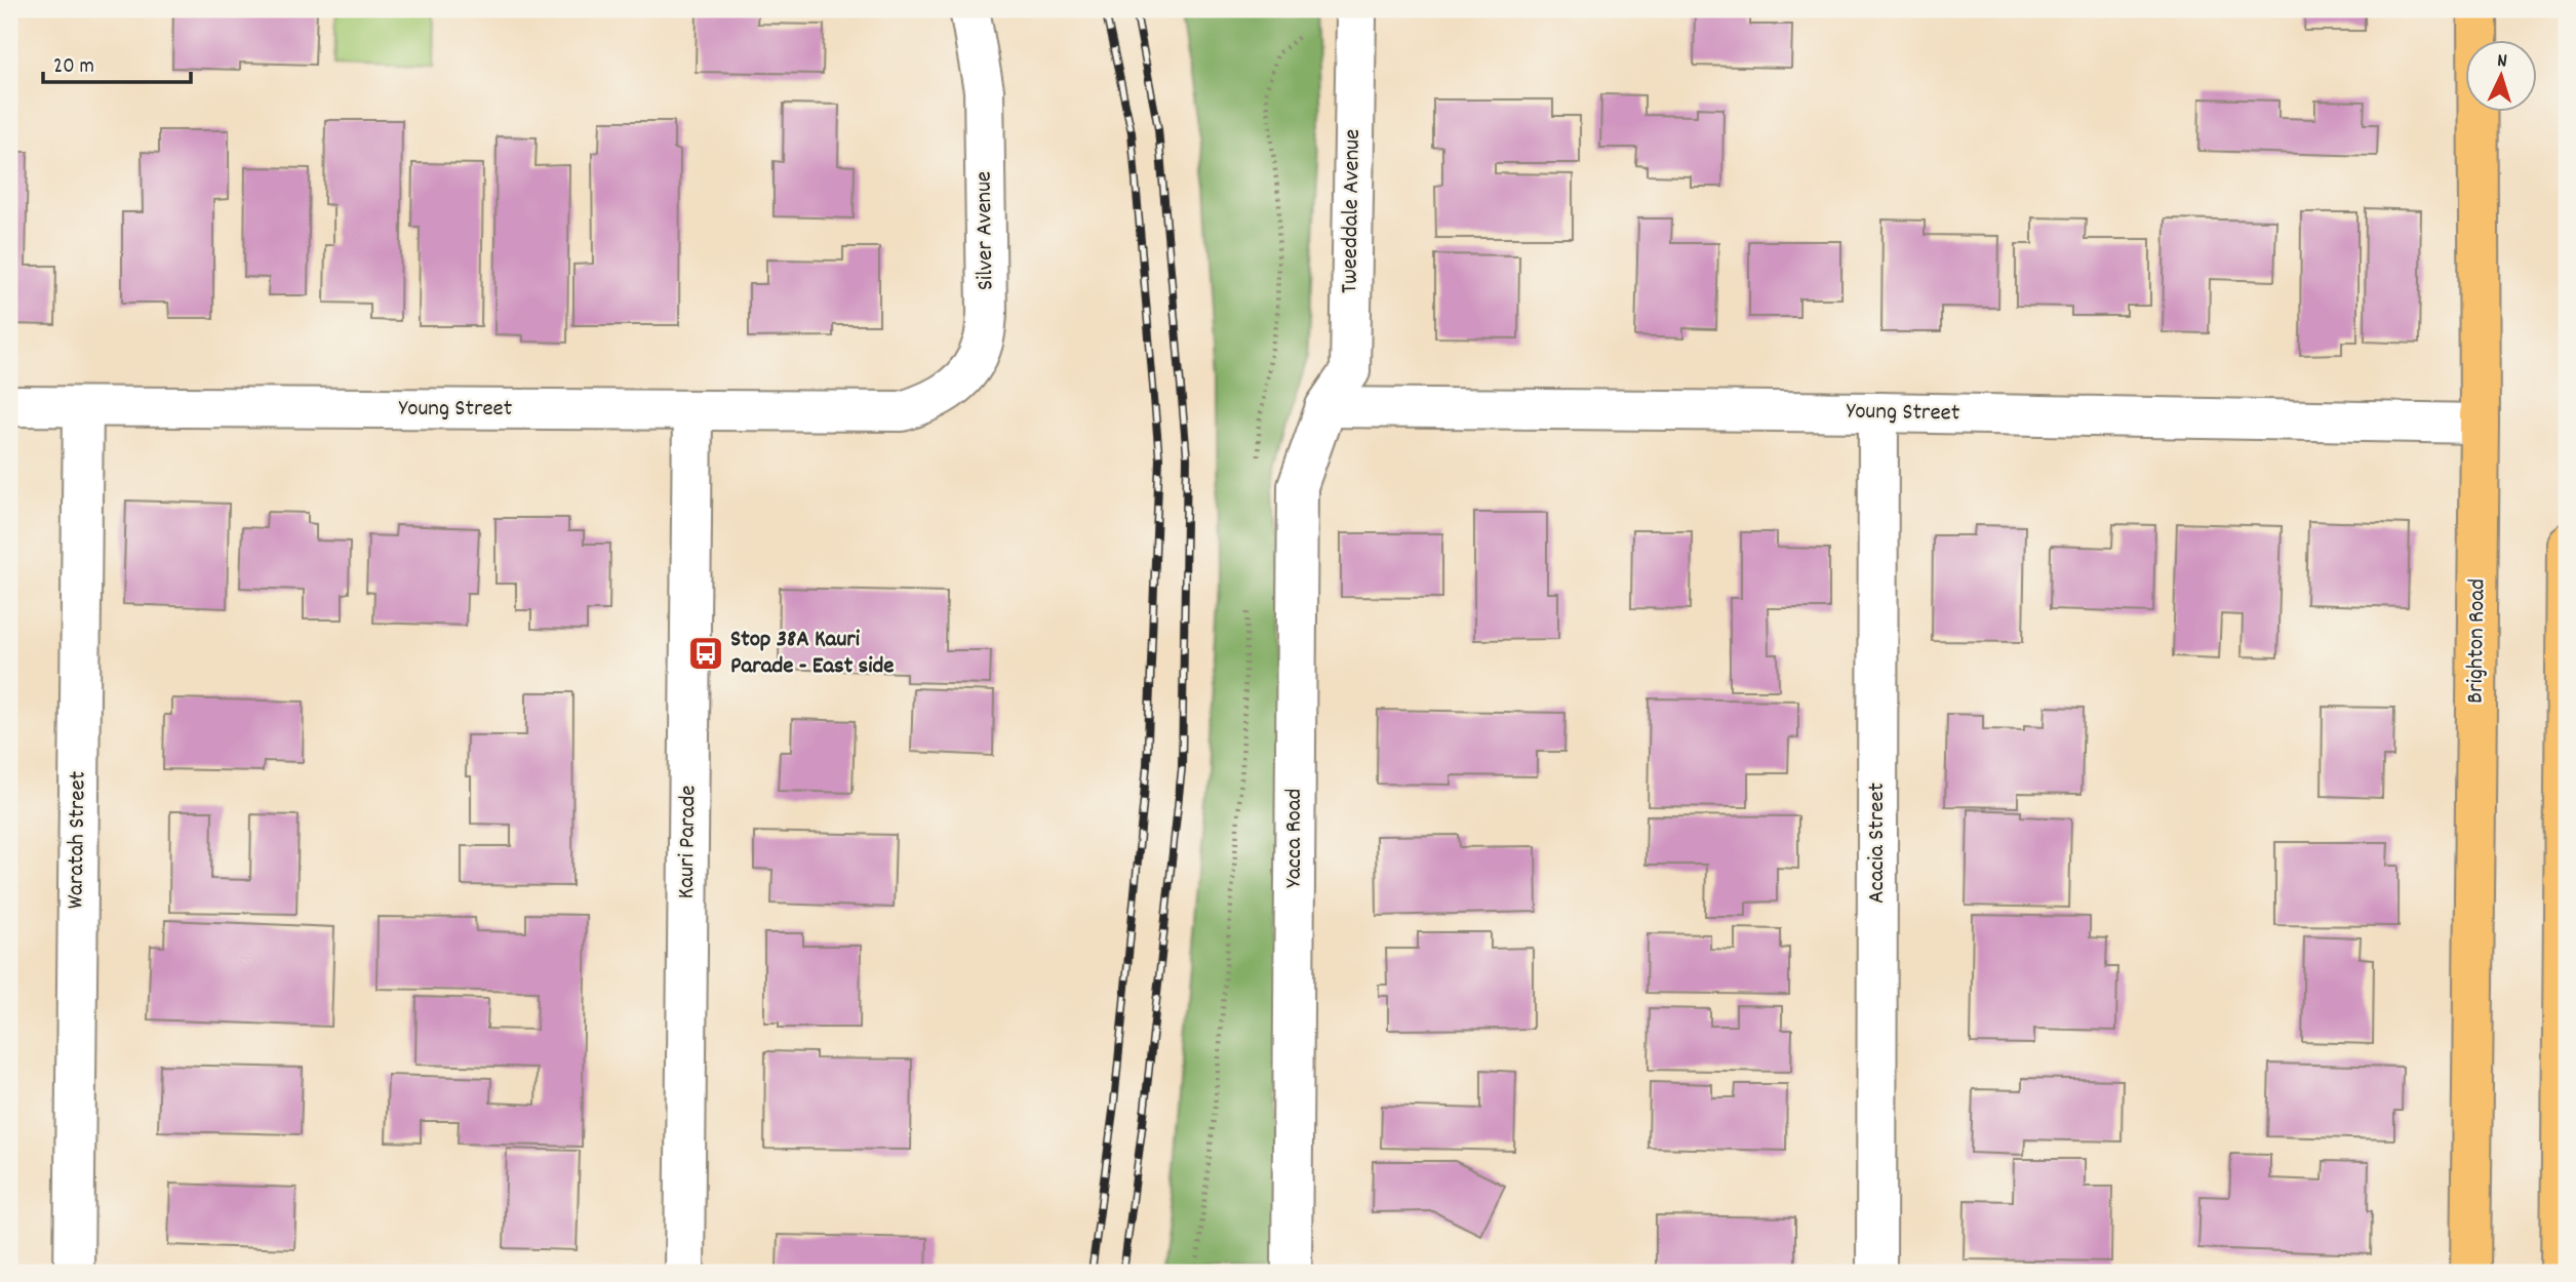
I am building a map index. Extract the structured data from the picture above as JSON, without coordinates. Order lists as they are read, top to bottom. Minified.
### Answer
{"streets":{"main road":["Brighton Road"],"street":["Tweeddale Avenue","Silver Avenue","Young Street","Yacca Road","Waratah Street","Kauri Parade","Acacia Street"]},"crossings":[["Tweeddale Avenue","Young Street"],["Tweeddale Avenue","Yacca Road"],["Silver Avenue","Young Street"],["Young Street","Brighton Road"],["Young Street","Yacca Road"],["Young Street","Waratah Street"],["Young Street","Kauri Parade"],["Young Street","Acacia Street"]],"places":{"bus stop":["Stop 38A Kauri Parade - East side"]},"scale_bar":"20 m","north":"top"}
